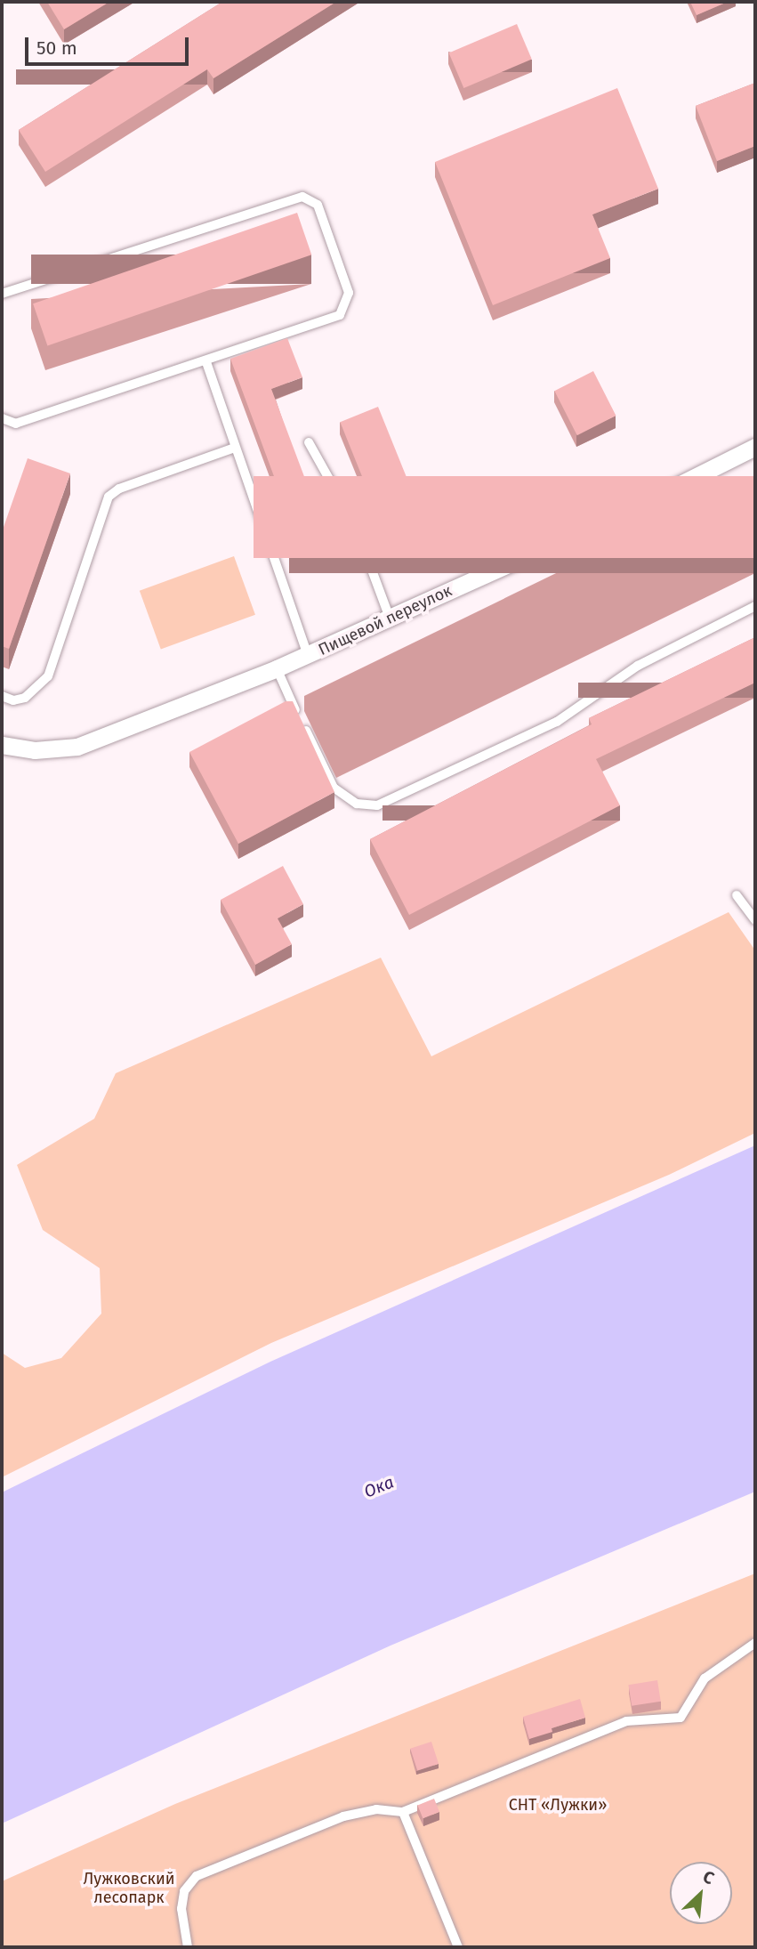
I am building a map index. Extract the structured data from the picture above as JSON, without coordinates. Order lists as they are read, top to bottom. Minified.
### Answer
{"streets":{"street":["Пищевой переулок"]},"water":["Ока"],"parks":["СНТ «Лужки»","Лужковский лесопарк"],"scale_bar":"50 m","north":"top right"}
